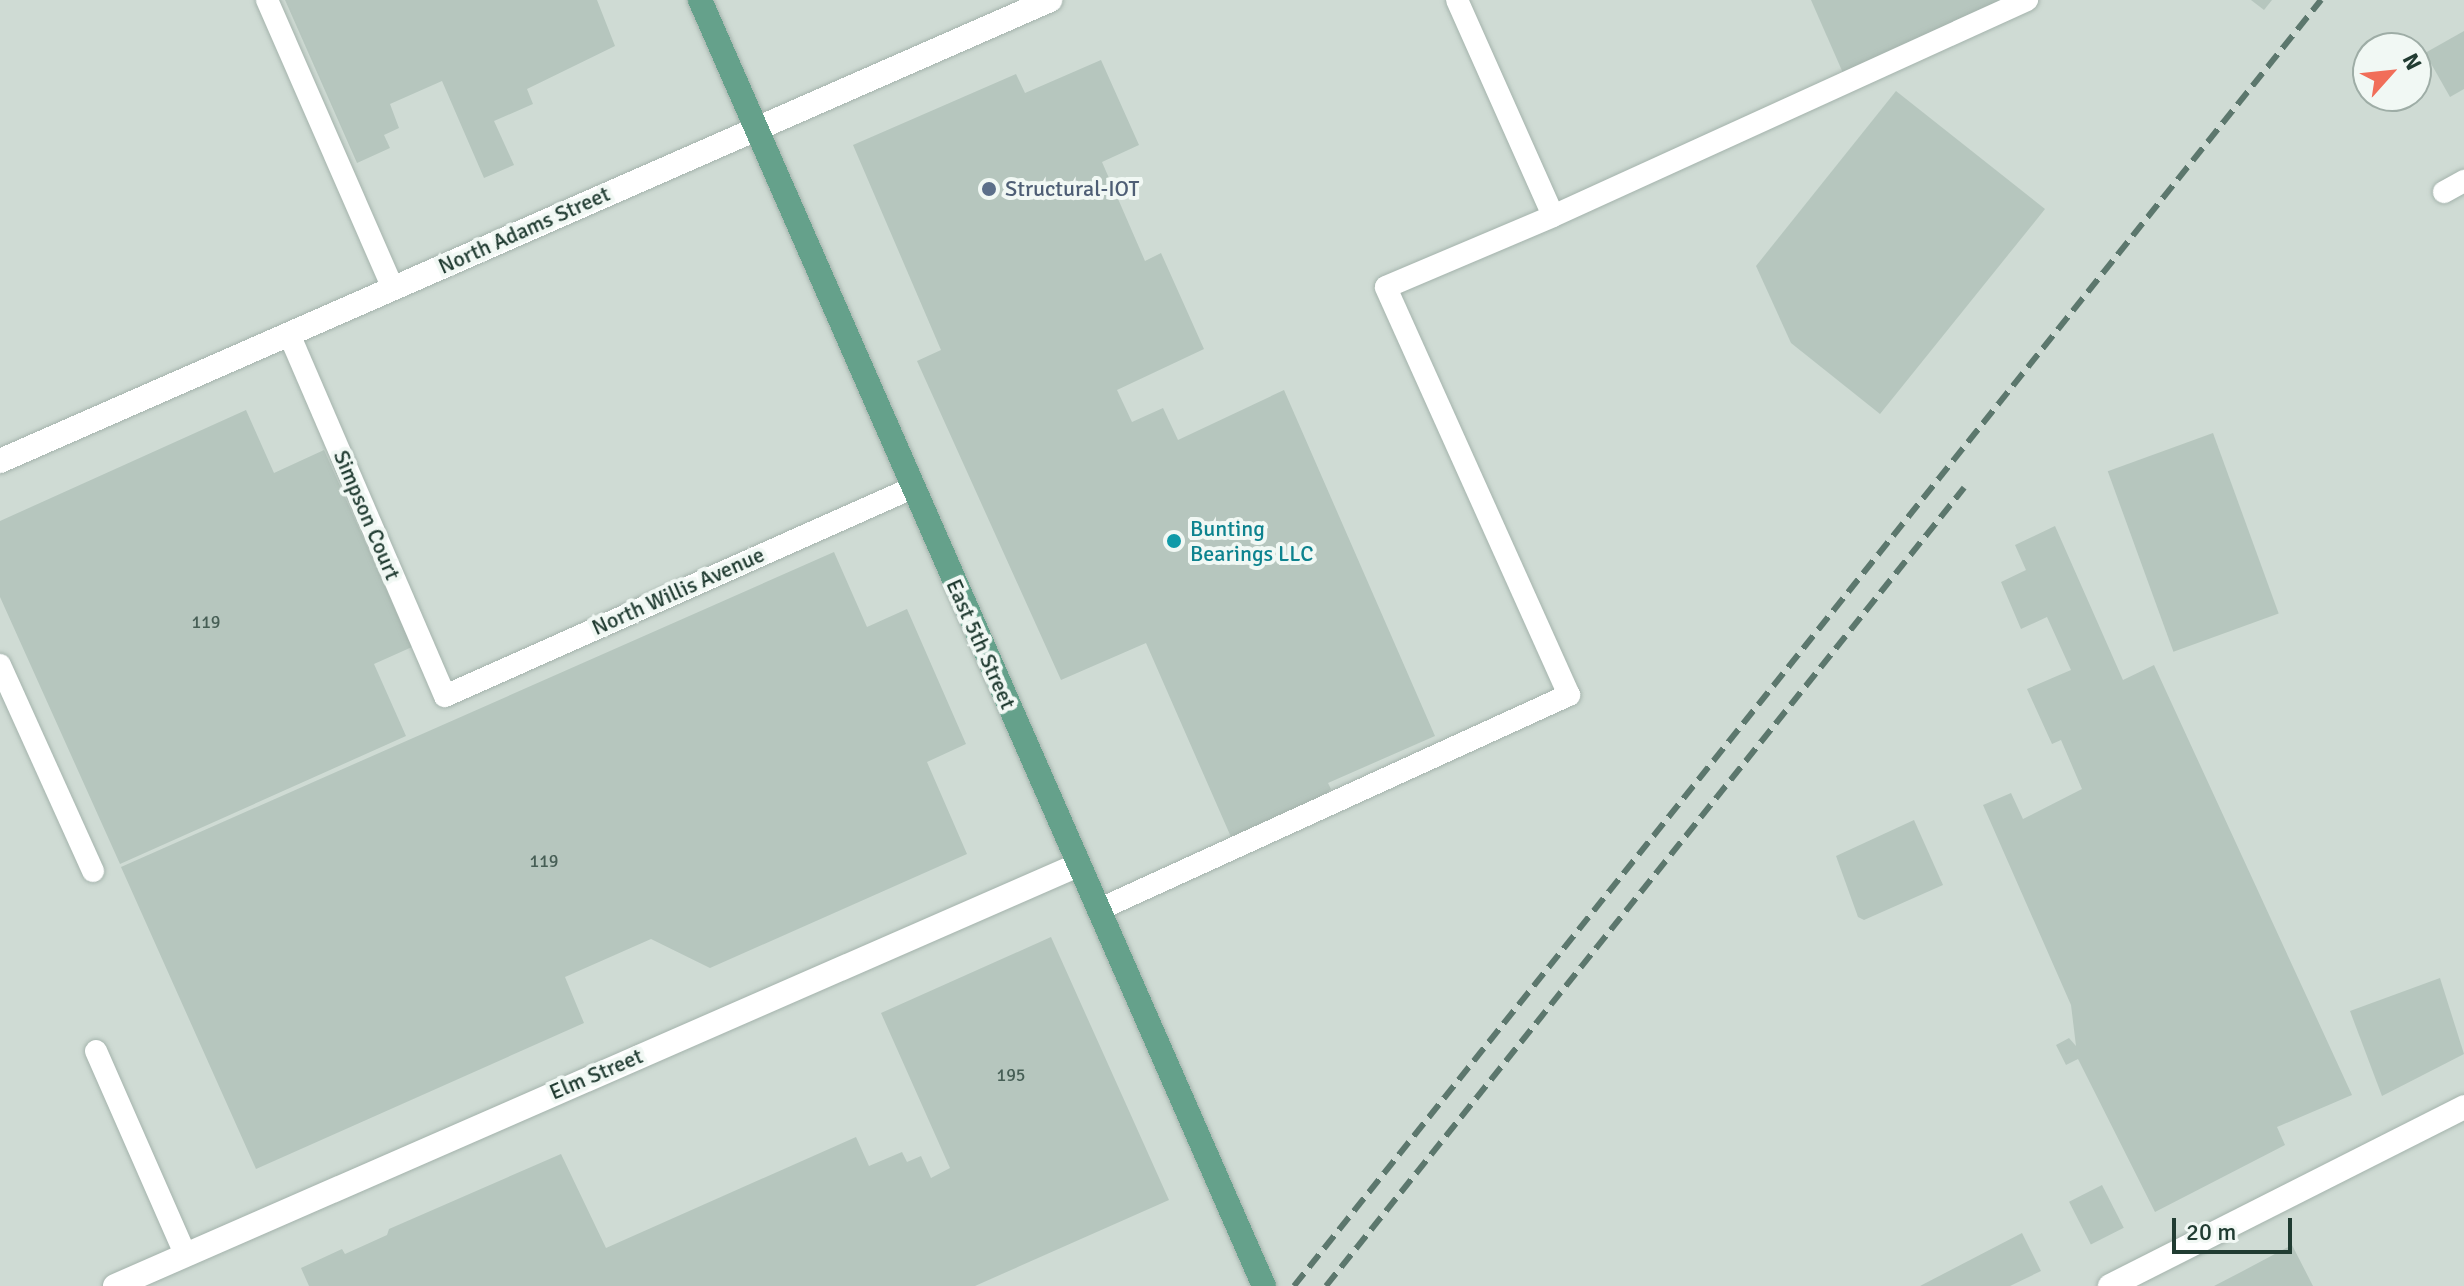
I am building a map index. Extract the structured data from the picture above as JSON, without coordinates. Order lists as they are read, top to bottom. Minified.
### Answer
{"streets":{"main road":["East 5th Street"],"street":["North Adams Street","Elm Street"],"lane":["Simpson Court","North Willis Avenue"]},"crossings":[["North Adams Street","Simpson Court"],["North Adams Street","East 5th Street"],["Simpson Court","North Willis Avenue"],["North Willis Avenue","East 5th Street"],["East 5th Street","Elm Street"]],"places":["Structural-IOT","Bunting Bearings LLC"],"house_numbers":["119","119","195"],"scale_bar":"20 m","north":"top right"}
